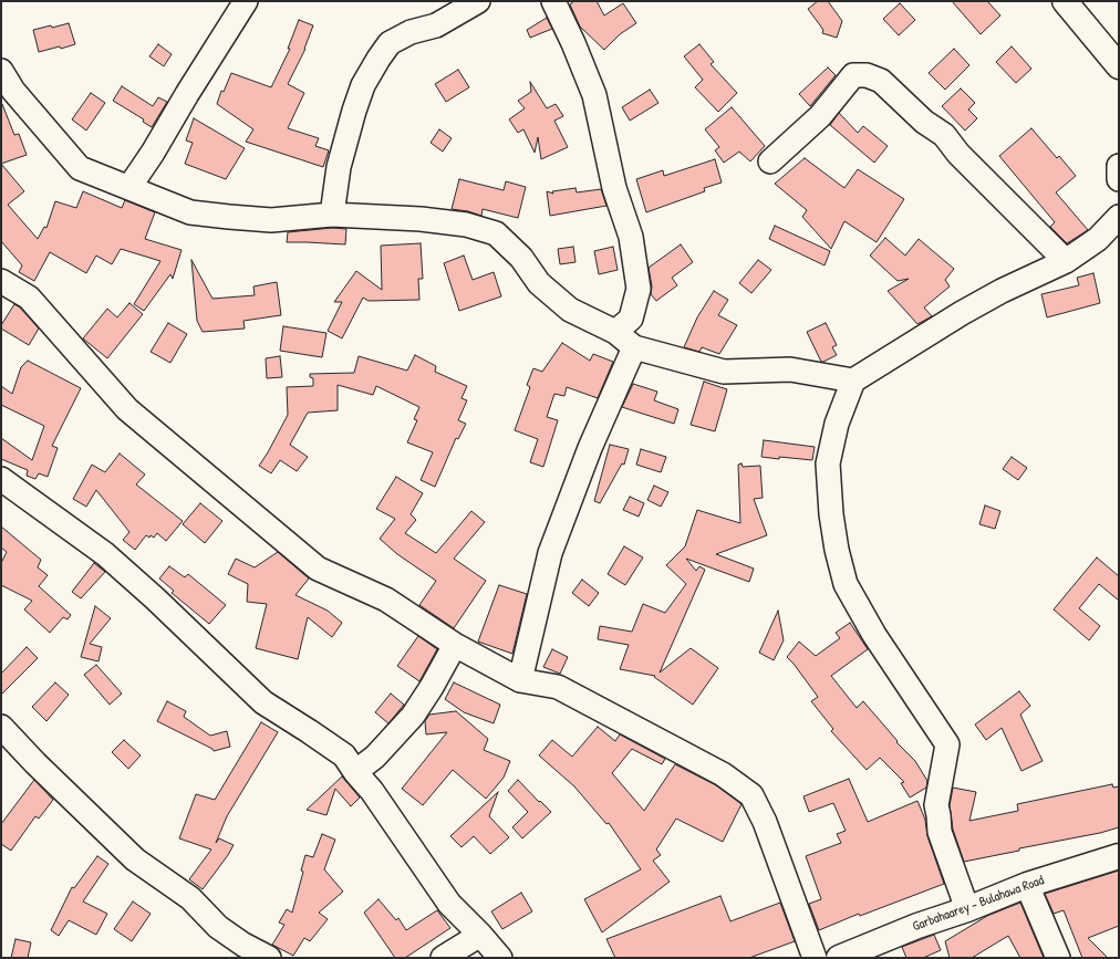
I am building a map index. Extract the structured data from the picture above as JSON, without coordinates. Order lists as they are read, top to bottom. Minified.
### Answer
{"streets":{"main road":["Garbahaarey - Bulahawa Road"]}}
